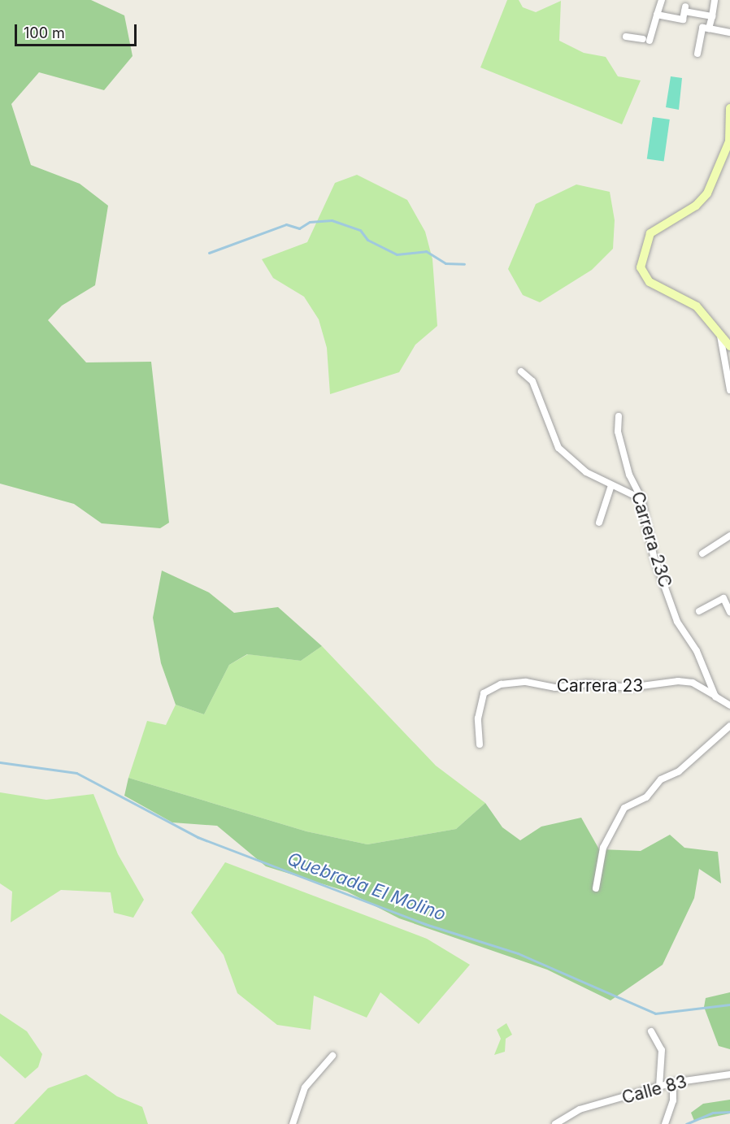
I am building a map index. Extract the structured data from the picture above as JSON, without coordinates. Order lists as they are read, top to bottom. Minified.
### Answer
{"streets":{"street":["Carrera 23C","Carrera 23","Calle 83"]},"crossings":[["Carrera 23C","Carrera 23"]],"water":["Quebrada El Molino"],"scale_bar":"100 m"}
